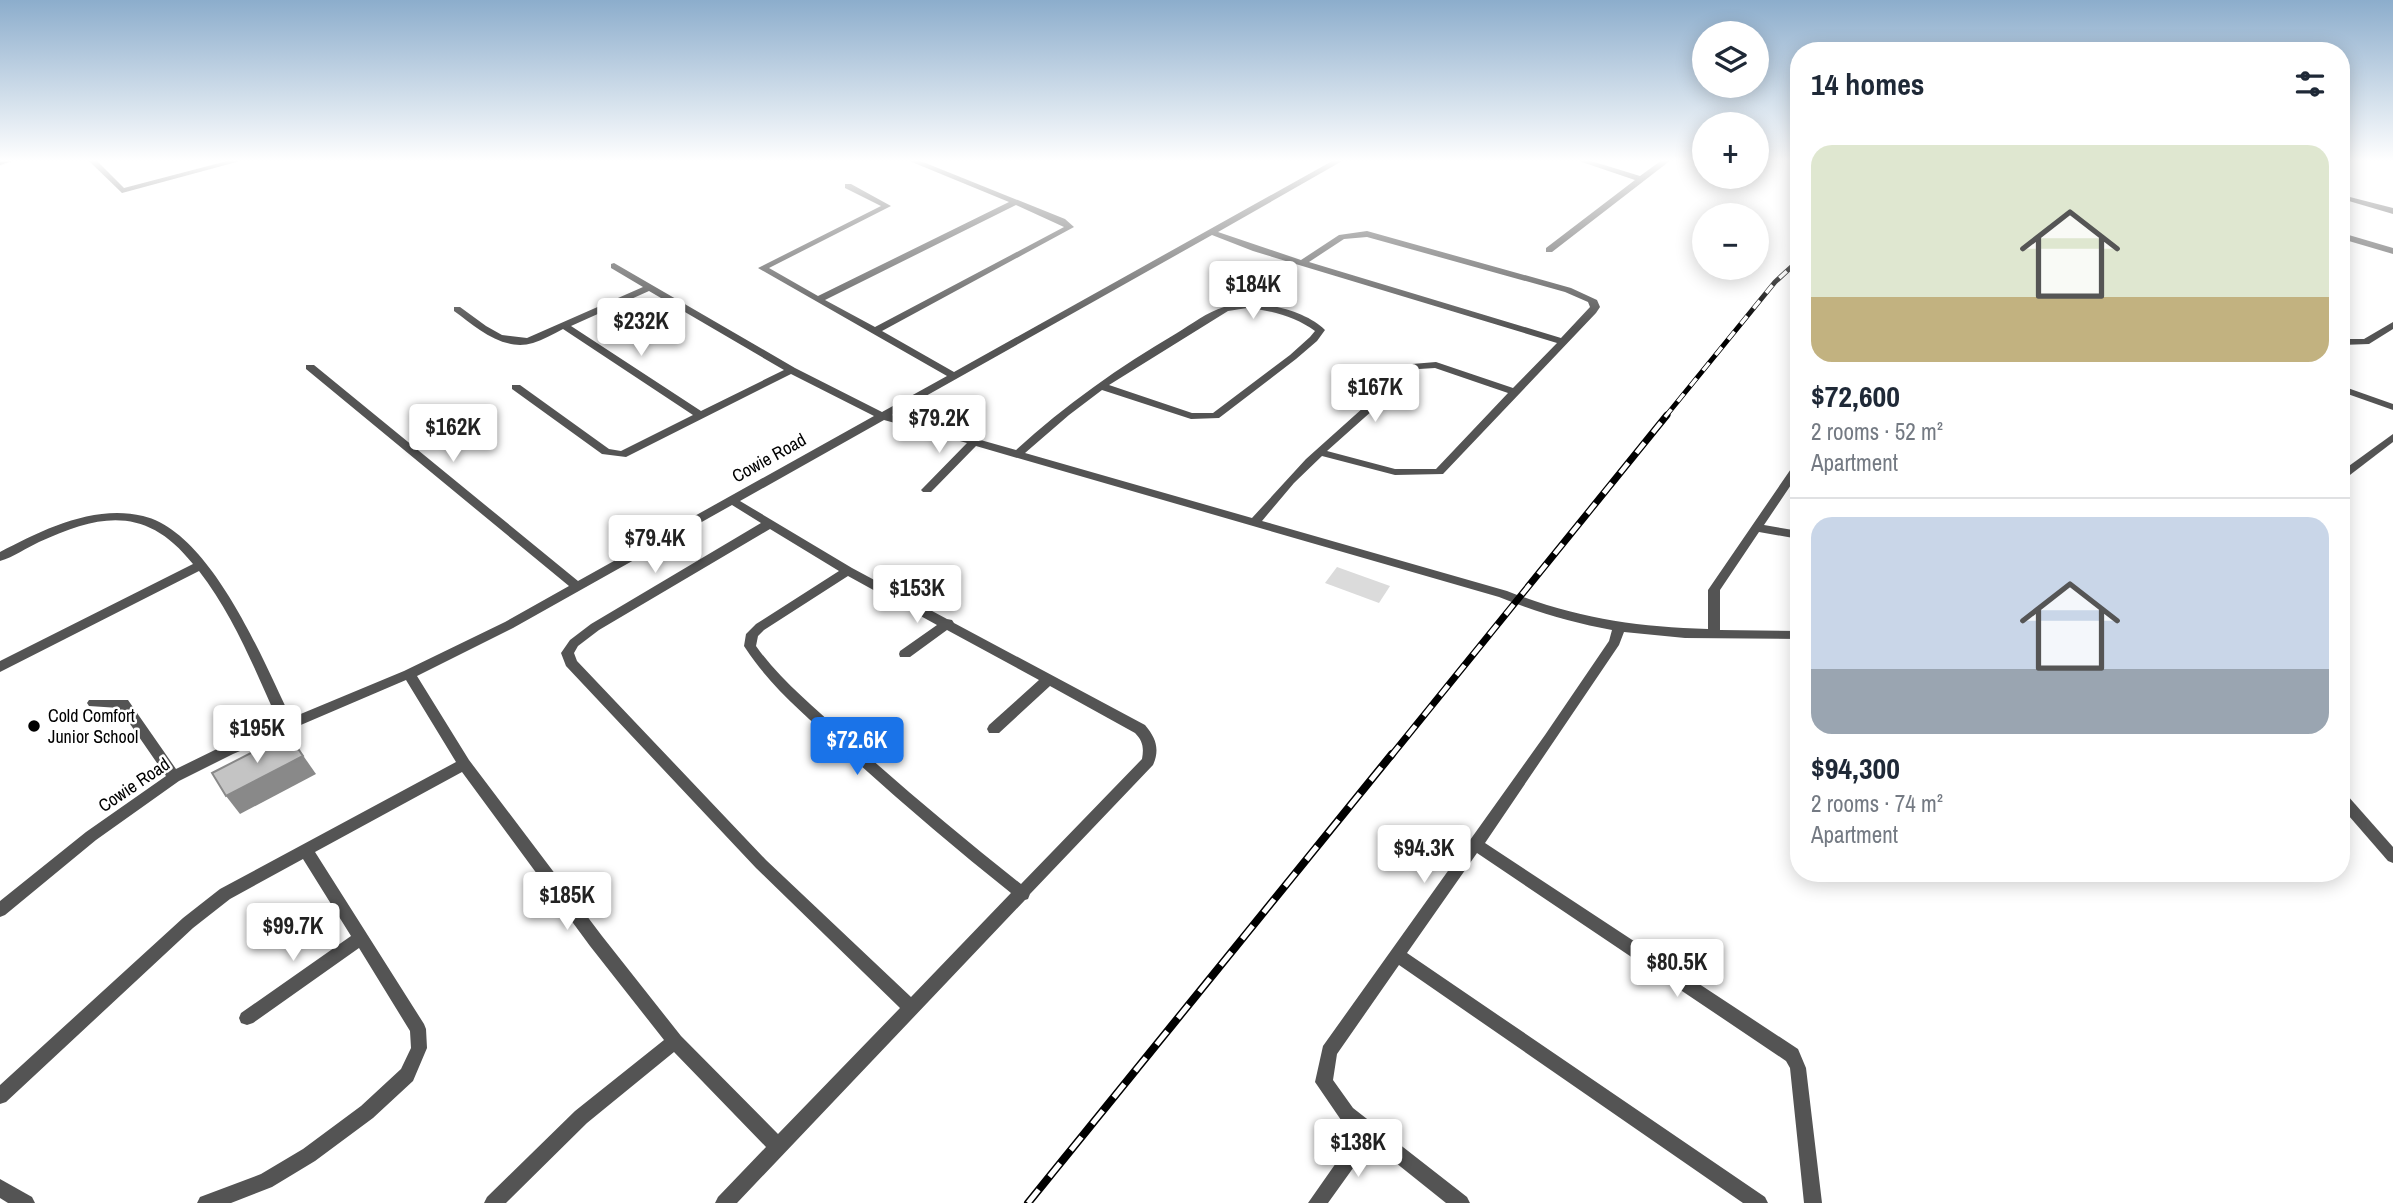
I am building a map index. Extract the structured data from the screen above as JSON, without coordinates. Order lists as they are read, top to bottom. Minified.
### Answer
{"streets":{"street":["Cowie Road"]},"places":["Cold Comfort Junior School"],"page":{"map_buttons":["+","−"],"heading":"14 homes","list":[{"name":"$72,600","note":"2 rooms · 52 m² · Apartment"},{"name":"$94,300","note":"2 rooms · 74 m² · Apartment"}],"price":["$184K","$232K","$167K","$79.2K","$162K","$79.4K","$153K","$195K","$72.6K","$94.3K","$185K","$99.7K","$80.5K","$138K"]}}
